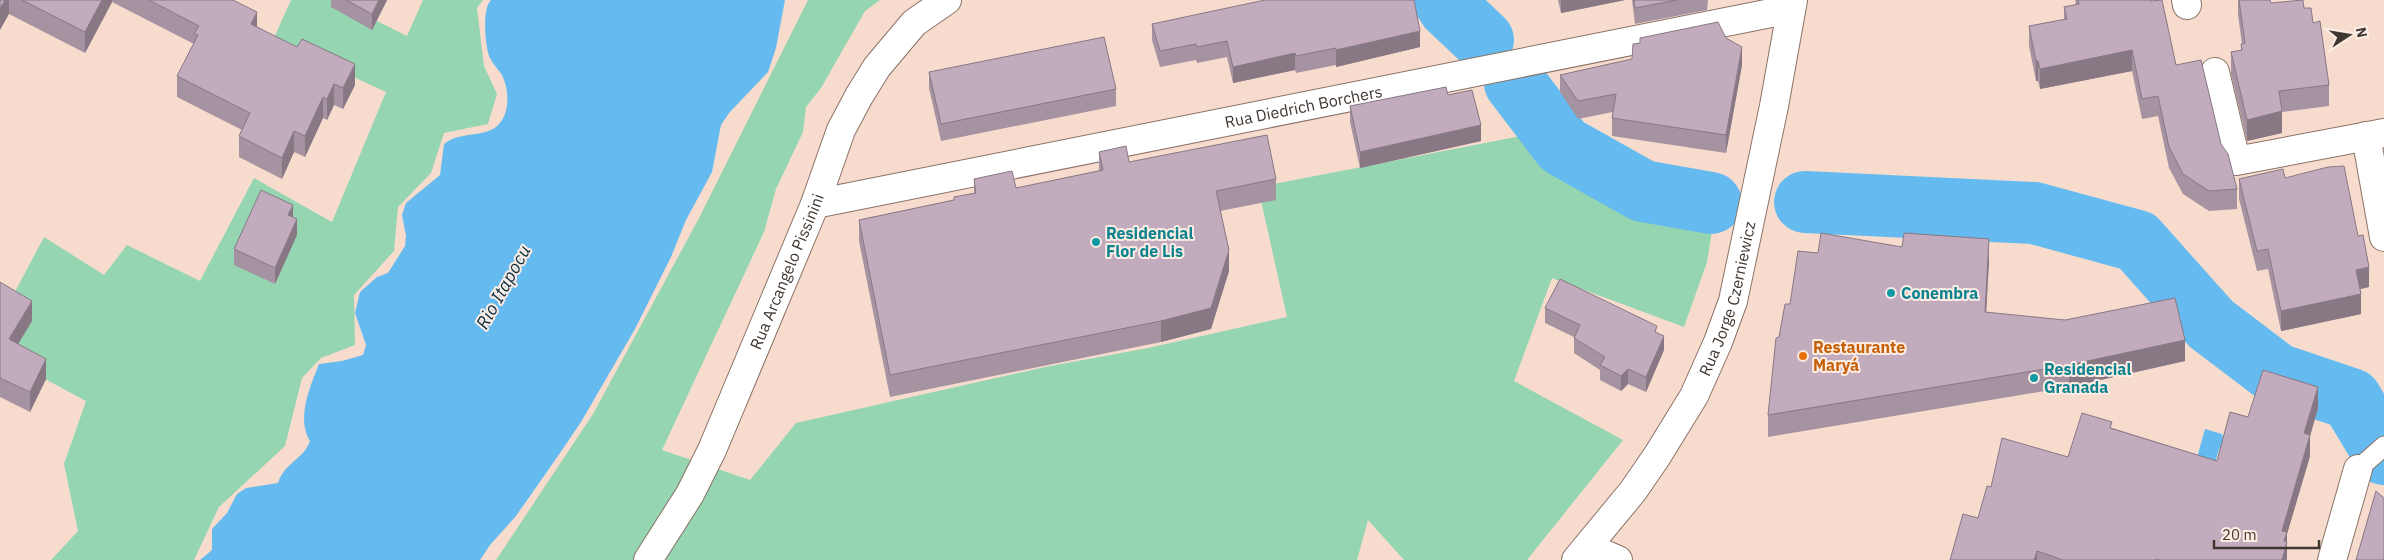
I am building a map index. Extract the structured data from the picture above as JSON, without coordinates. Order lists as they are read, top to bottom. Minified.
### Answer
{"streets":{"street":["Rua Diedrich Borchers","Rua Arcangelo Pissinini","Rua Jorge Czerniewicz"]},"crossings":[["Rua Diedrich Borchers","Rua Arcangelo Pissinini"],["Rua Diedrich Borchers","Rua Jorge Czerniewicz"]],"water":["Rio Itapocu"],"places":["Residencial Flor de Lis","Conembra","Restaurante Maryá","Residencial Granada"],"scale_bar":"20 m","north":"right"}
